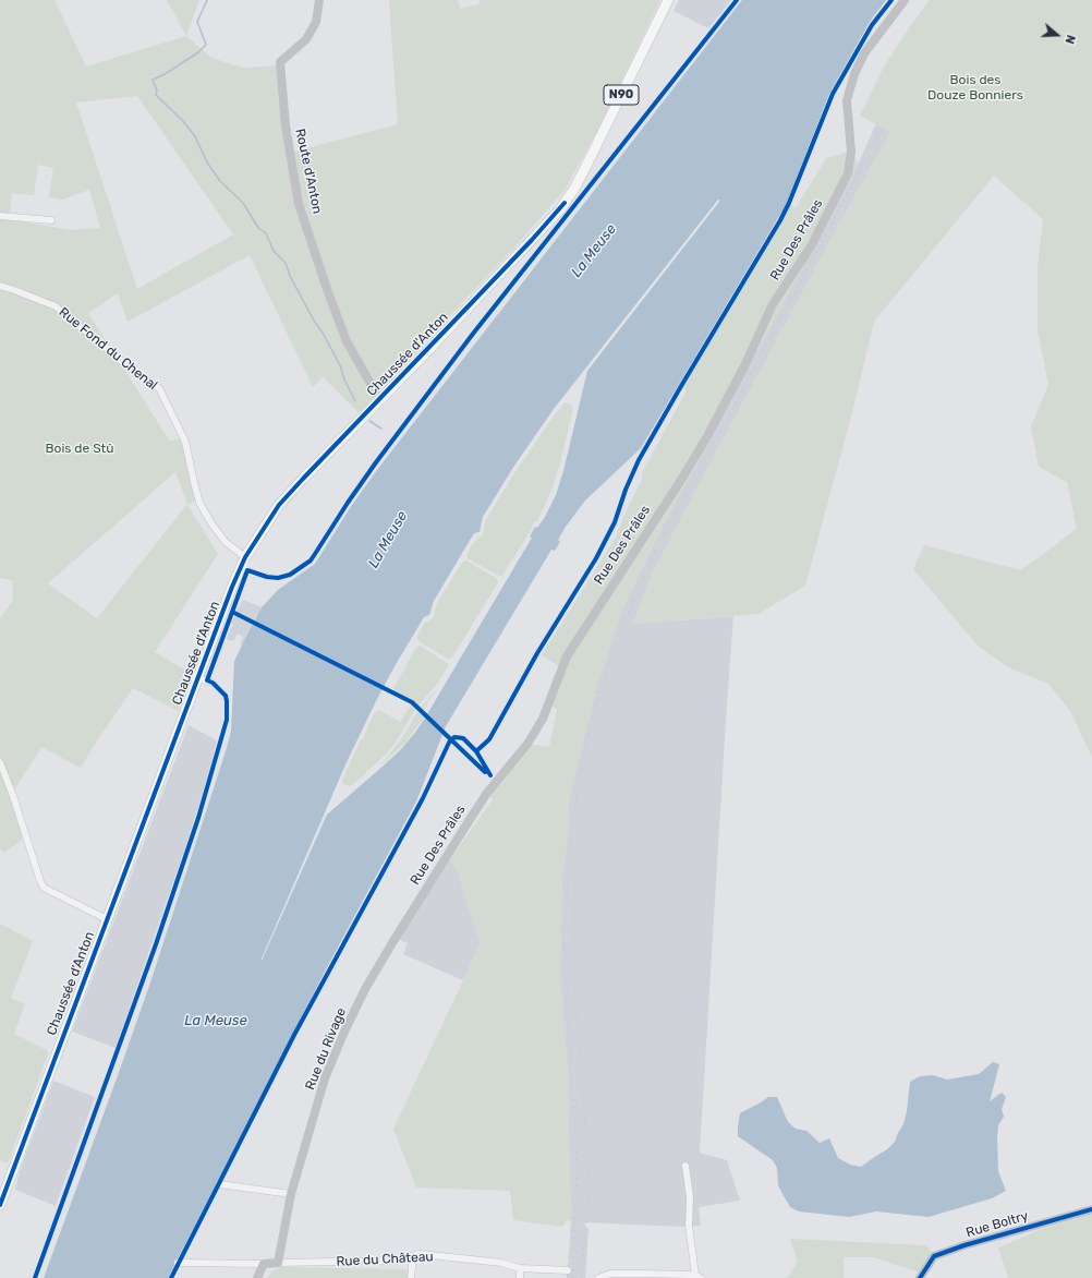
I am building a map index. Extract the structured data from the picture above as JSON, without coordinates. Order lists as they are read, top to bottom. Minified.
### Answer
{"streets":{"main road":["N90","Chaussée d'Anton"],"street":["Route d'Anton","Rue Des Prâles","Rue Fond du Chenal","Rue du Rivage","Rue Boltry","Rue du Château"]},"crossings":[["Route d'Anton","Chaussée d'Anton"],["Rue Des Prâles","Rue du Rivage"],["Rue Fond du Chenal","Chaussée d'Anton"],["Rue du Rivage","Rue du Château"]],"water":["La Meuse"],"parks":["Bois des Douze Bonniers","Bois de Stû"],"north":"right"}
